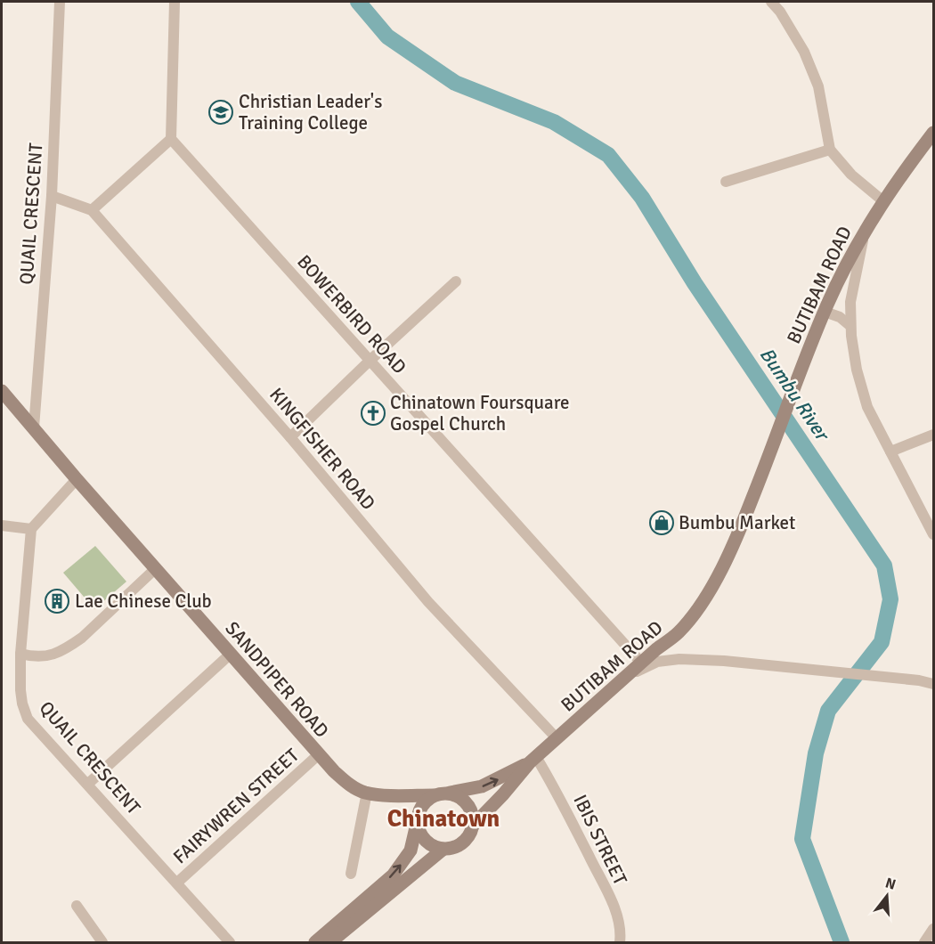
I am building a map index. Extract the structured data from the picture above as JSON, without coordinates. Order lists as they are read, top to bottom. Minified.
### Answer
{"streets":{"main road":["BUTIBAM ROAD","SANDPIPER ROAD"],"street":["QUAIL CRESCENT","BOWERBIRD ROAD","KINGFISHER ROAD","FAIRYWREN STREET","IBIS STREET"]},"crossings":[["QUAIL CRESCENT","KINGFISHER ROAD"],["QUAIL CRESCENT","SANDPIPER ROAD"],["QUAIL CRESCENT","FAIRYWREN STREET"],["BUTIBAM ROAD","BOWERBIRD ROAD"],["BUTIBAM ROAD","KINGFISHER ROAD"],["BUTIBAM ROAD","SANDPIPER ROAD"],["BUTIBAM ROAD","IBIS STREET"],["SANDPIPER ROAD","FAIRYWREN STREET"]],"districts":["Chinatown"],"water":["Bumbu River"],"places":{"school or university":["Christian Leader's Training College"],"church":["Chinatown Foursquare Gospel Church"],"shop":["Bumbu Market"],"building":["Lae Chinese Club"]},"north":"top"}
